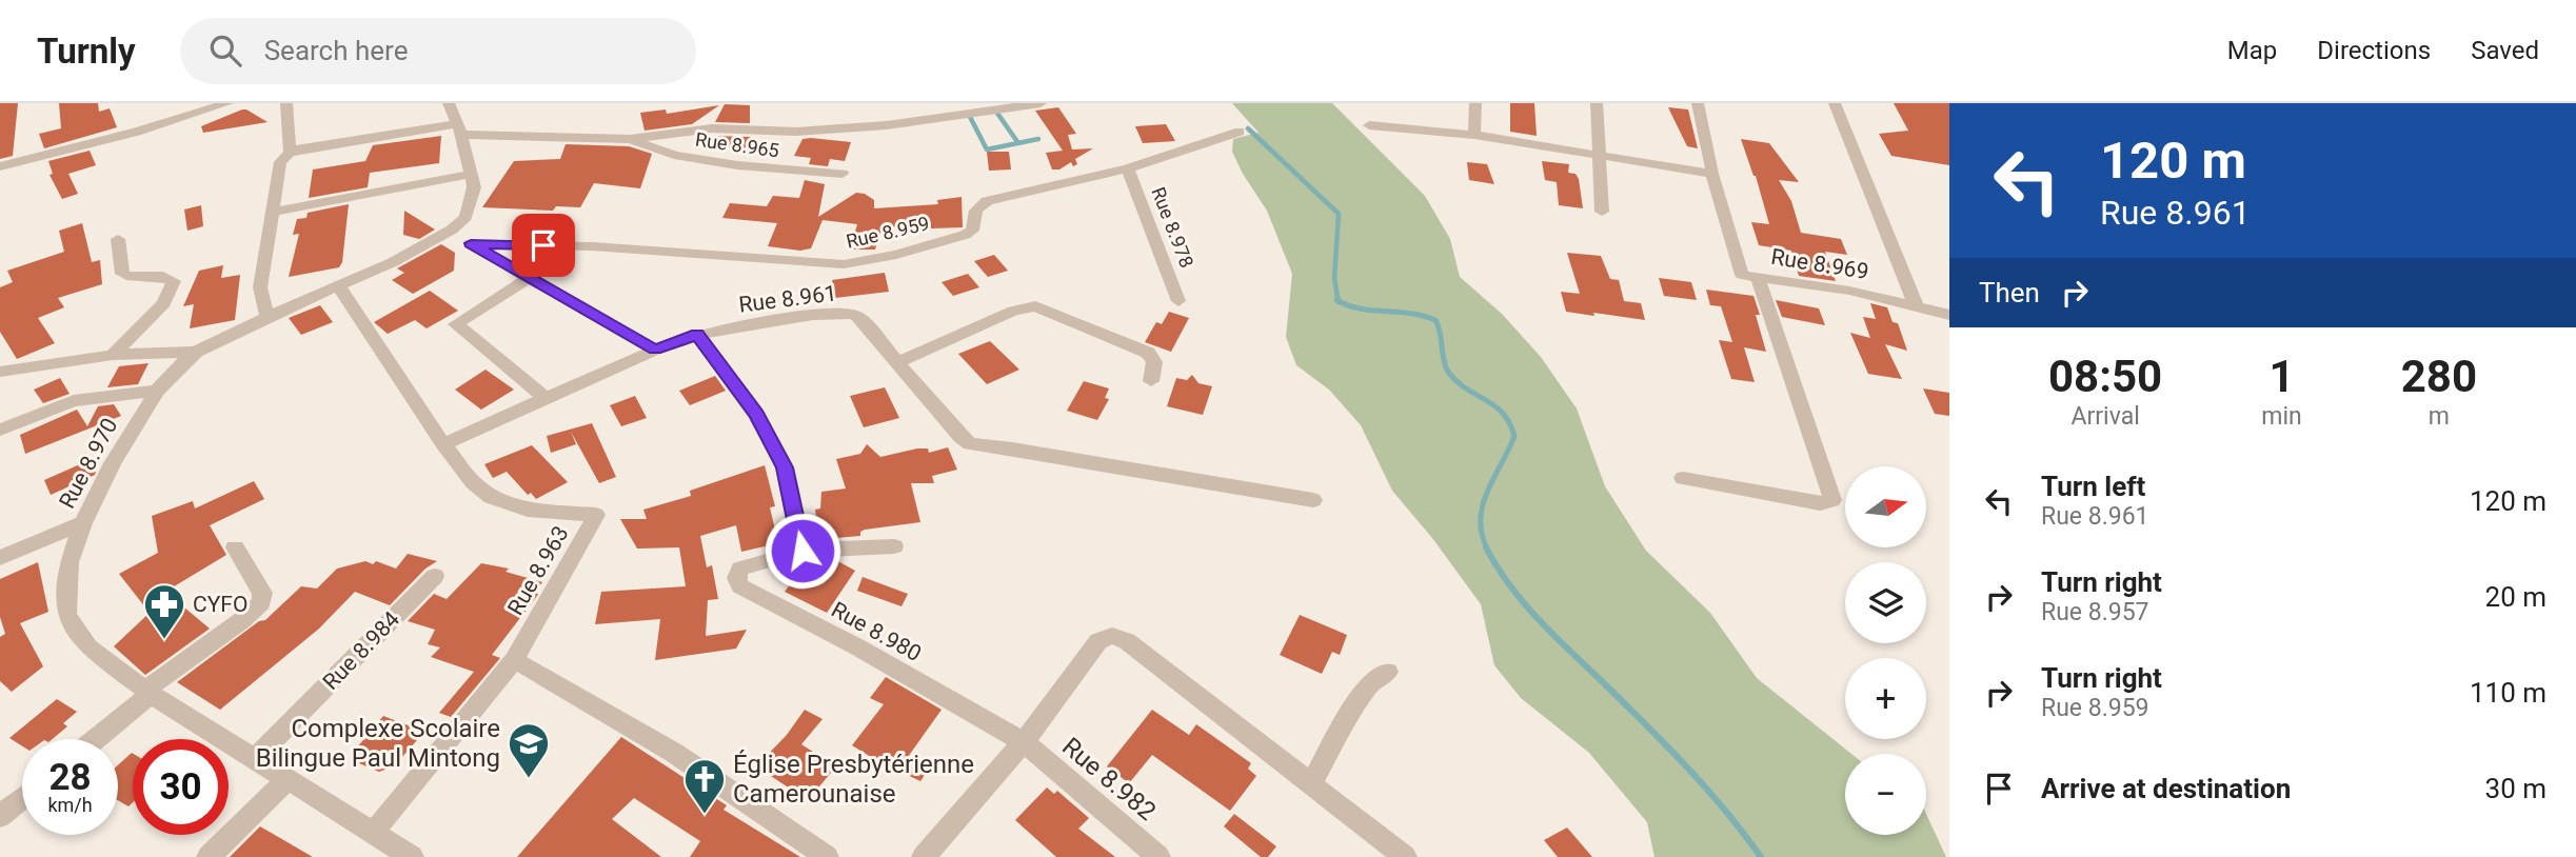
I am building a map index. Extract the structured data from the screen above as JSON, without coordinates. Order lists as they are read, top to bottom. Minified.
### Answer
{"streets":{"street":["Rue 8.965","Rue 8.978","Rue 8.959","Rue 8.969","Rue 8.961","Rue 8.970","Rue 8.963","Rue 8.980","Rue 8.984","Rue 8.982"]},"crossings":[["Rue 8.978","Rue 8.959"],["Rue 8.961","Rue 8.963"],["Rue 8.970","Rue 8.963"],["Rue 8.970","Rue 8.984"],["Rue 8.980","Rue 8.982"]],"places":{"pharmacy":["CYFO"],"school or university":["Complexe Scolaire Bilingue Paul Mintong"],"church":["Église Presbytérienne Camerounaise"]},"north":"right","page":{"header":"Turnly","search":"Search here","nav":["Map","Directions","Saved"],"turn":["120 m","Rue 8.961"],"then":"Then","eta":["08:50","Arrival","1","min","280","m"],"list":[{"name":"Turn left","note":"Rue 8.961","value":"120 m"},{"name":"Turn right","note":"Rue 8.957","value":"20 m"},{"name":"Turn right","note":"Rue 8.959","value":"110 m"},{"name":"Arrive at destination","value":"30 m"}],"map_buttons":["+","−"],"speed":"28 km/h","limit":"30"}}
